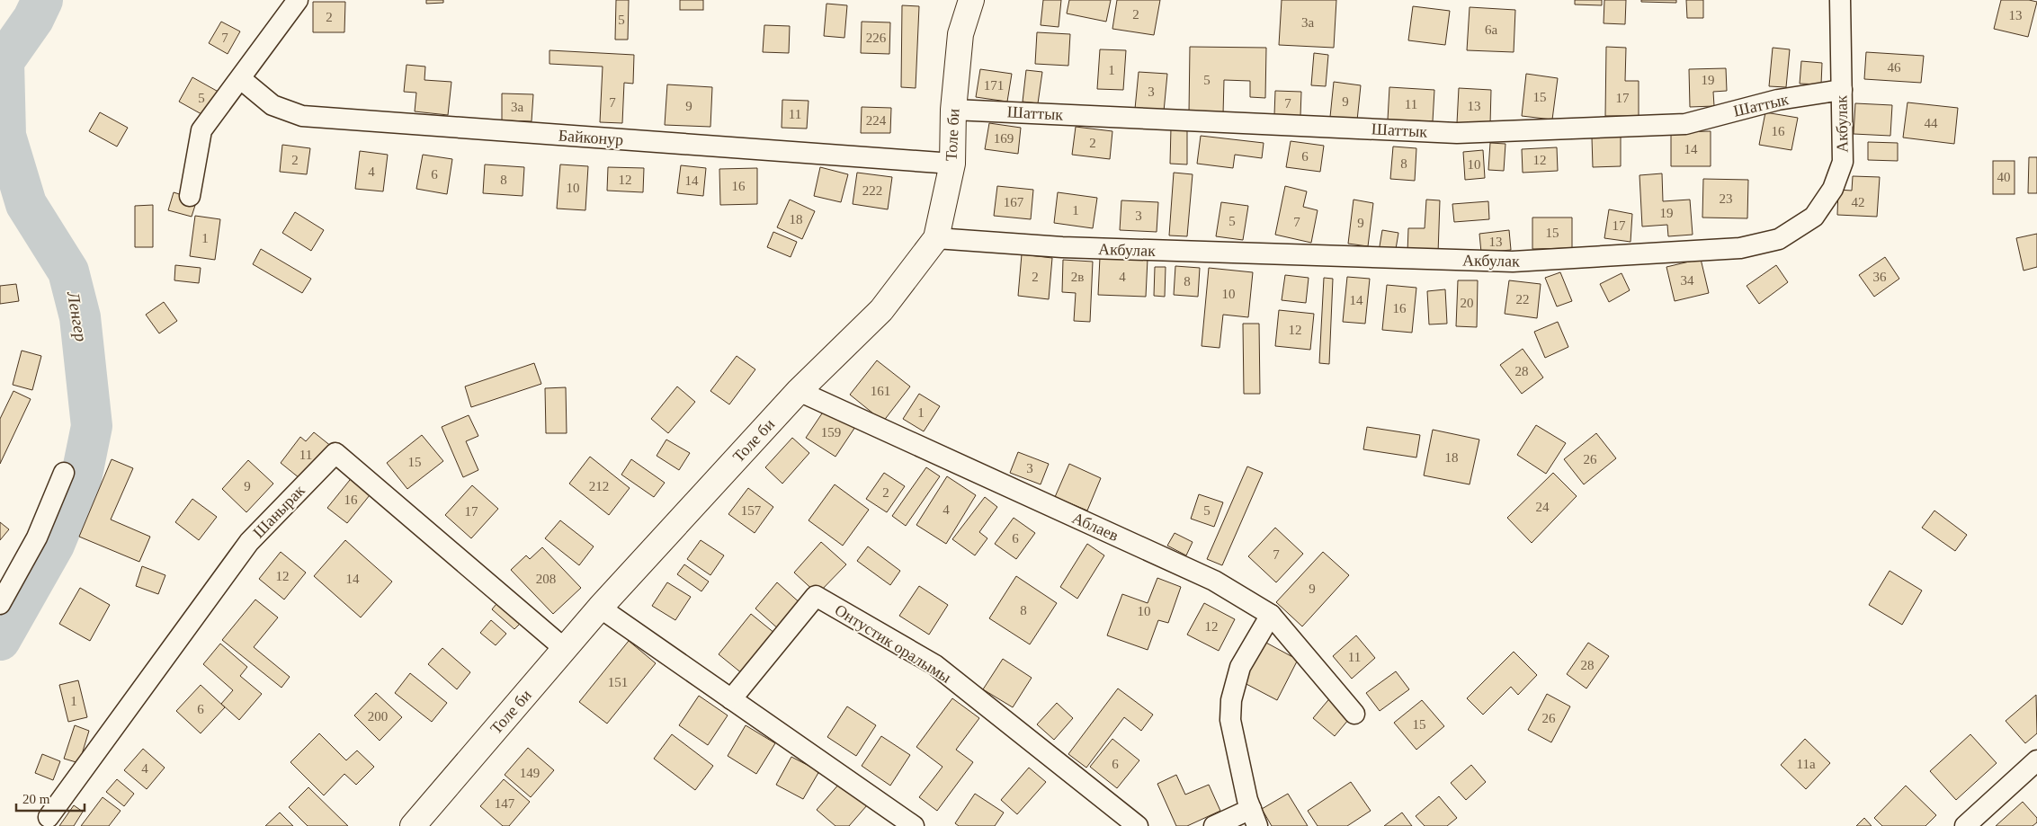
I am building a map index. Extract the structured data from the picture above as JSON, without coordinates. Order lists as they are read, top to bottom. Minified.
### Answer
{"streets":{"main road":["Толе би"],"street":["Шаттык","Акбулак","Байконур","Шанырак","Аблаев","Онтустик оралымы"]},"crossings":[["Шаттык","Акбулак"],["Шаттык","Толе би"],["Акбулак","Толе би"],["Толе би","Байконур"],["Толе би","Шанырак"],["Толе би","Аблаев"]],"water":["Ленгер"],"house_numbers":["2","13","2","5","3а","6а","7","226","46","1","5","19","171","3","15","5","17","9","7","7","11","9","13","3а","11","224","44","16","169","2","14","6","2","12","8","10","4","6","40","8","12","14","16","10","222","23","167","42","1","19","3","18","5","7","9","17","15","1","13","2","2в","4","36","34","8","10","22","14","20","16","12","28","161","1","159","11","18","26","15","3","9","212","2","16","24","4","157","5","17","6","7","12","14","208","9","8","10","12","11","28","151","1","6","200","26","15","6","11а","4","149","147"],"scale_bar":"20 m"}
